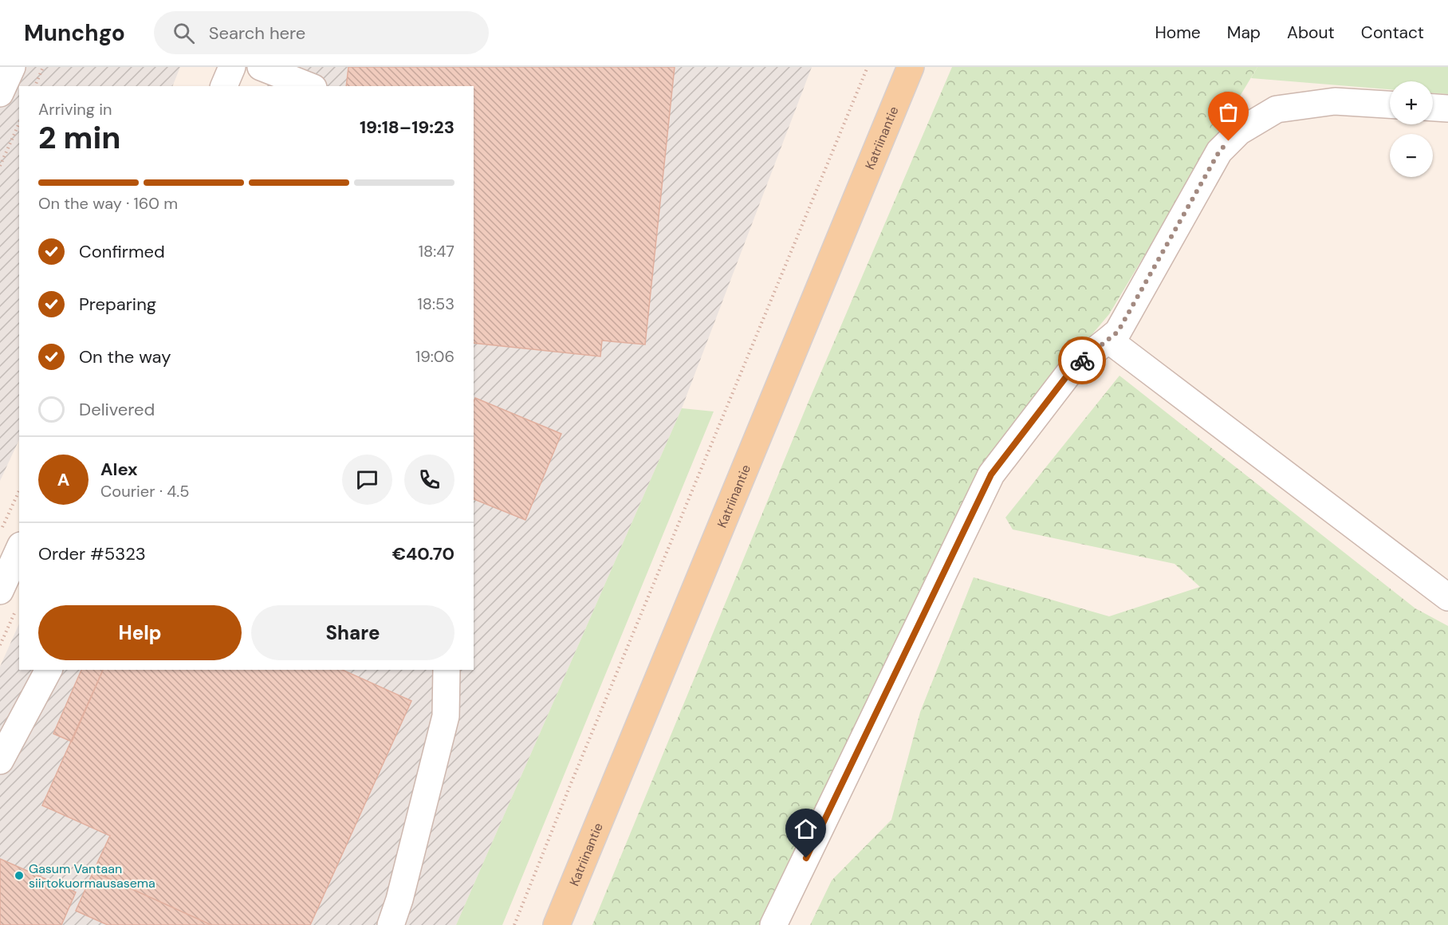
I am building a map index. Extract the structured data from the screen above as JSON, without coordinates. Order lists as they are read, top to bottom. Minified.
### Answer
{"streets":{"main road":["Katriinantie"]},"places":["Gasum Vantaan siirtokuormausasema"],"page":{"header":"Munchgo","search":"Search here","nav":["Home","Map","About","Contact"],"map_buttons":["+","−"],"heading":["2 min","Arriving in","19:18–19:23"],"panel":["Alex","Courier · 4.5","Order #5323","€40.70"],"bar":"On the way · 160 m","list":[["Confirmed","18:47"],["Preparing","18:53"],["On the way","19:06"],"Delivered"],"round":"A","buttons":["Help","Share"]}}
